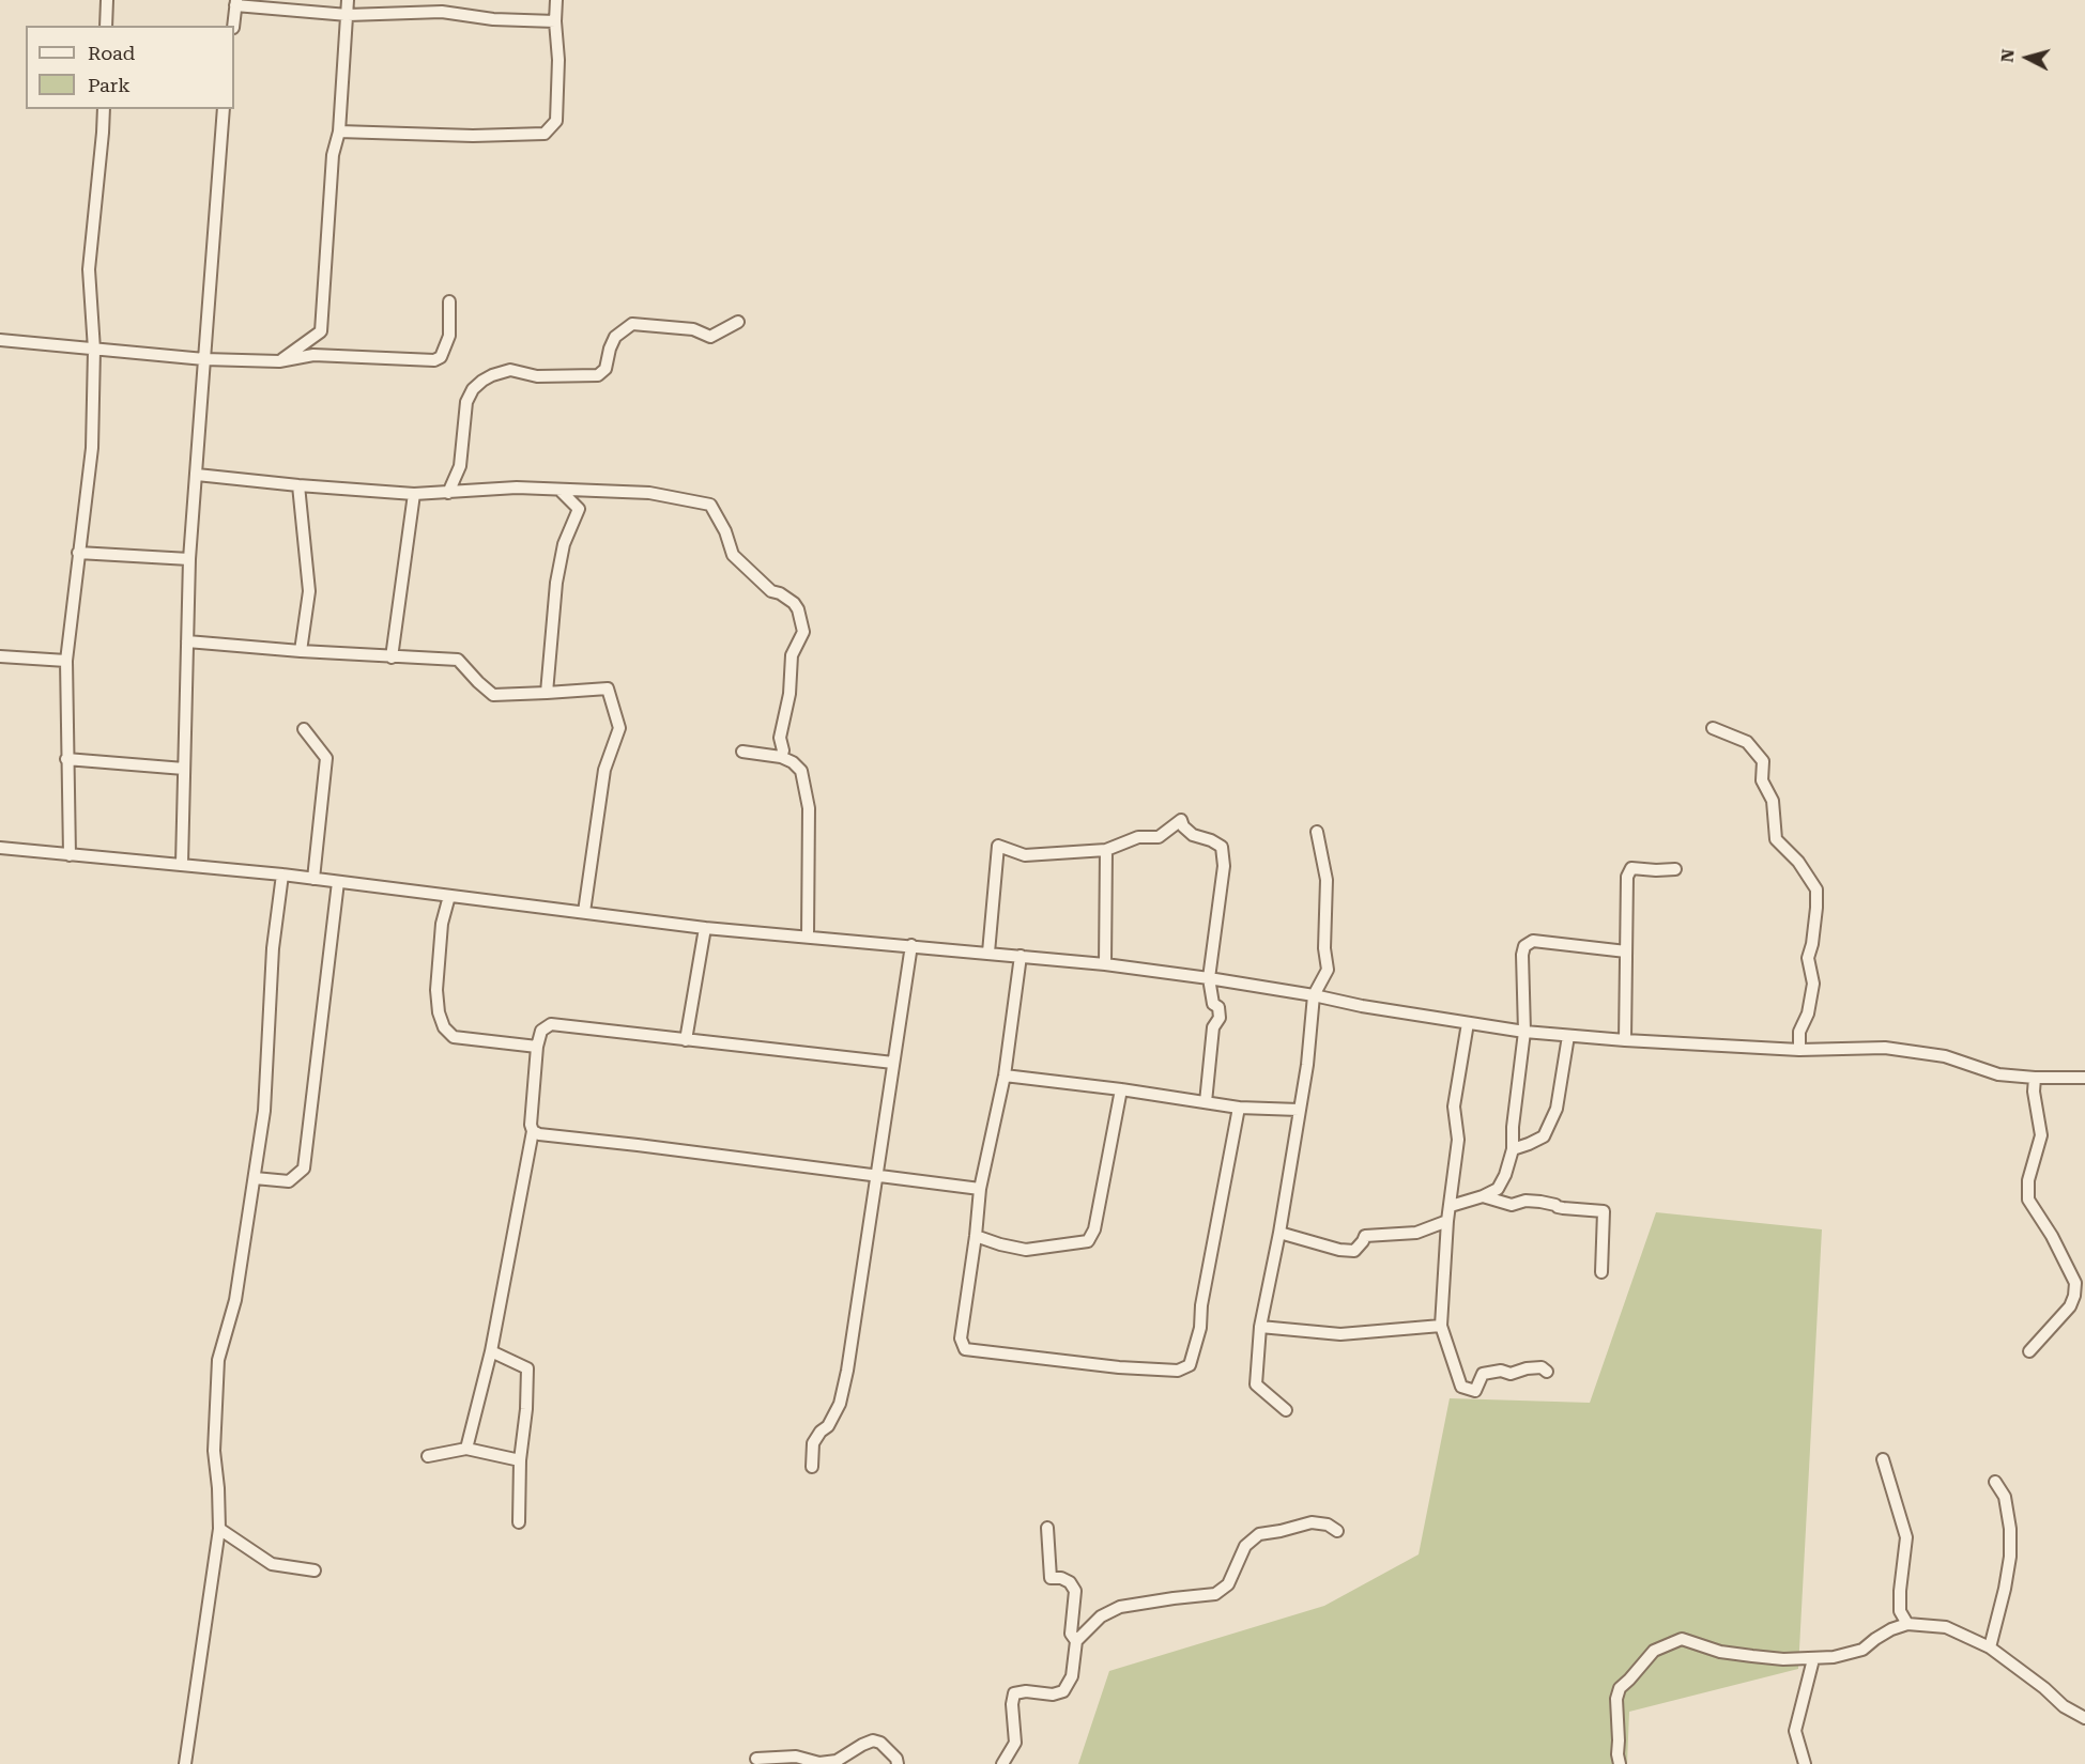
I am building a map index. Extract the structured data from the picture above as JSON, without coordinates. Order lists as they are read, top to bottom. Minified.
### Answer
{"legend":["Road","Park"],"north":"left"}
